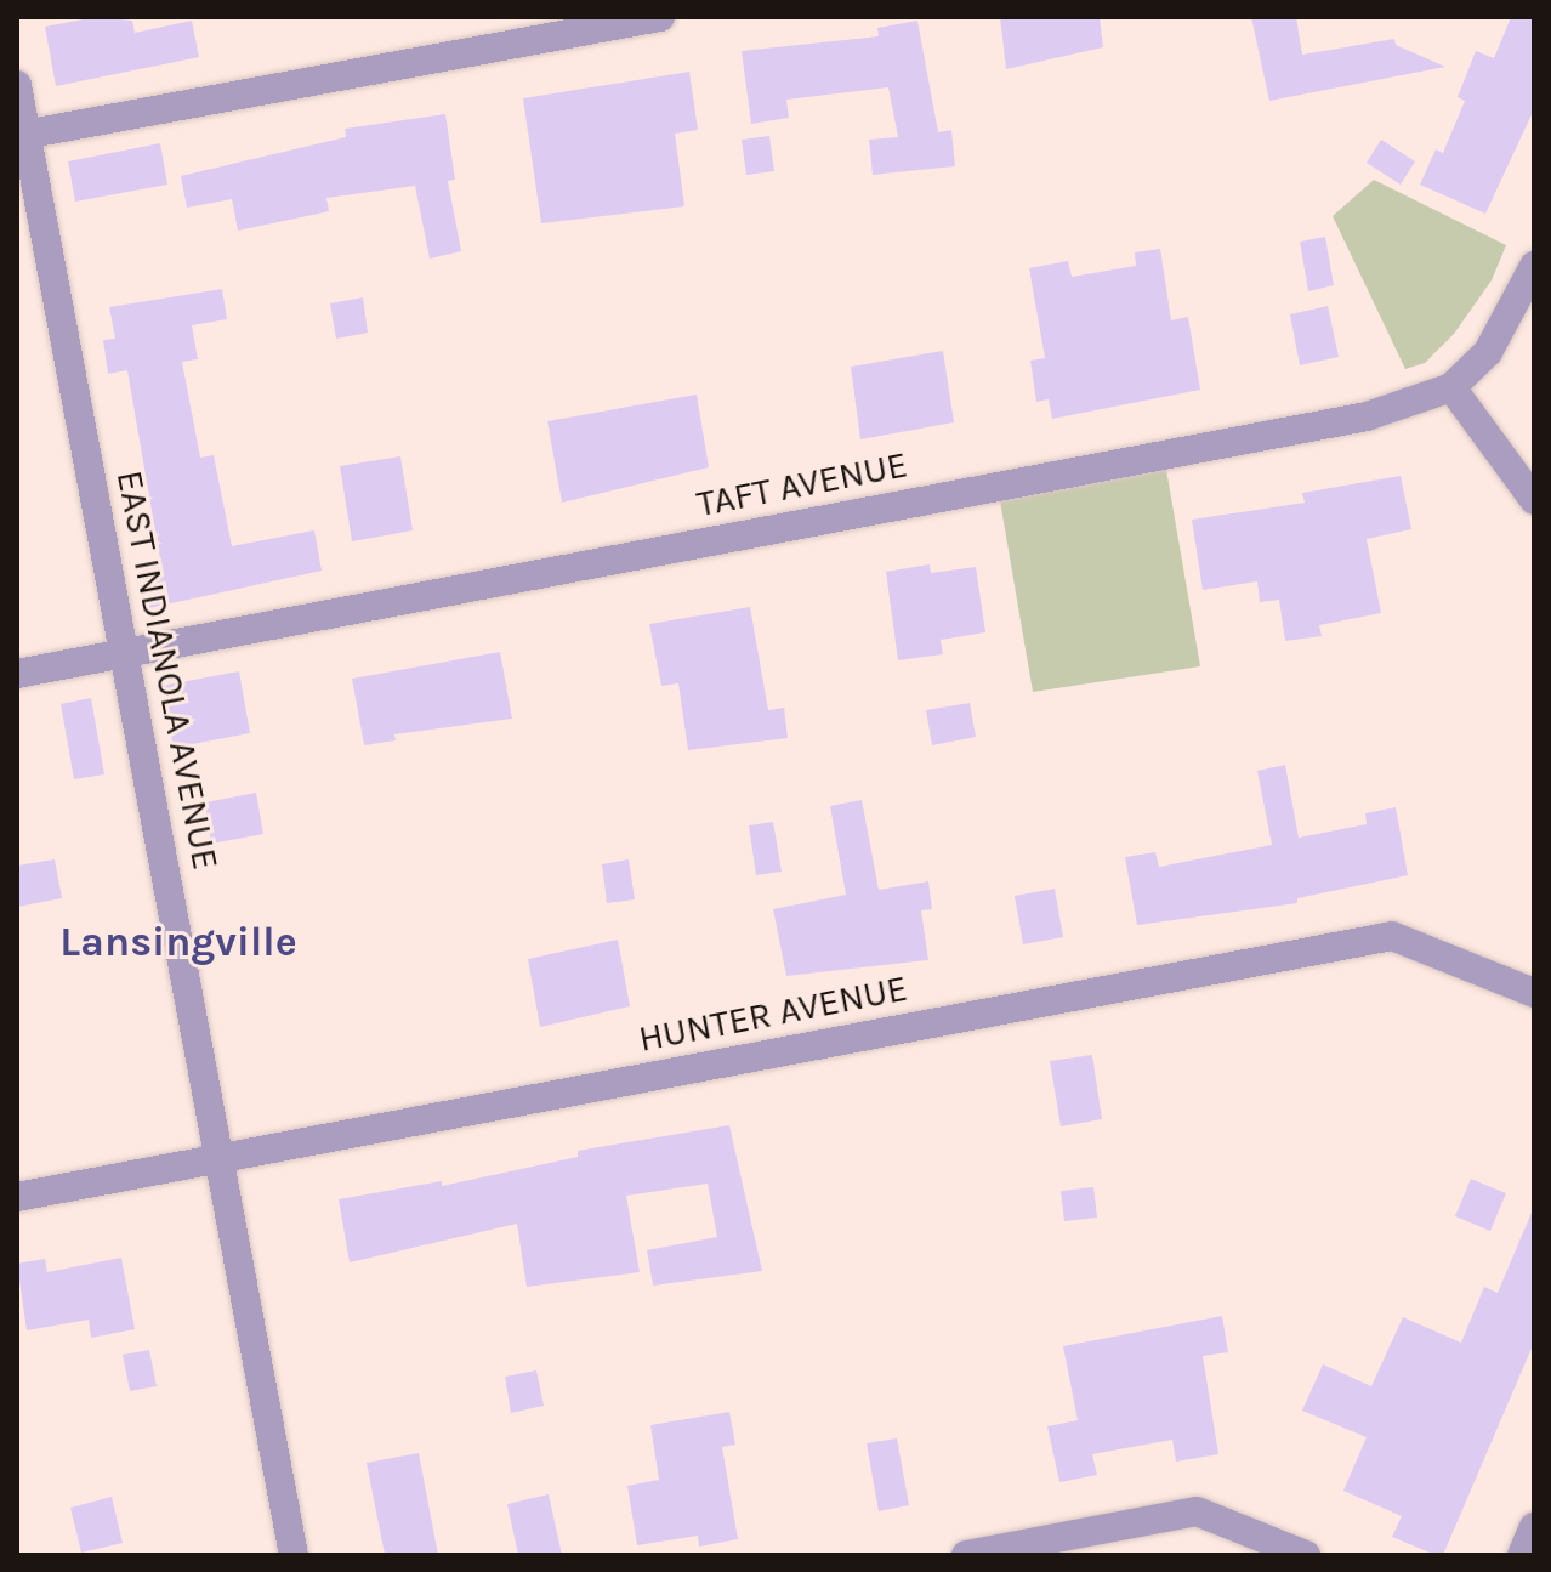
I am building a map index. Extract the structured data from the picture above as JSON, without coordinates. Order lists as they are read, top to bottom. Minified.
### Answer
{"streets":{"street":["TAFT AVENUE","EAST INDIANOLA AVENUE","HUNTER AVENUE"]},"crossings":[["TAFT AVENUE","EAST INDIANOLA AVENUE"],["EAST INDIANOLA AVENUE","HUNTER AVENUE"]],"districts":["Lansingville"]}
